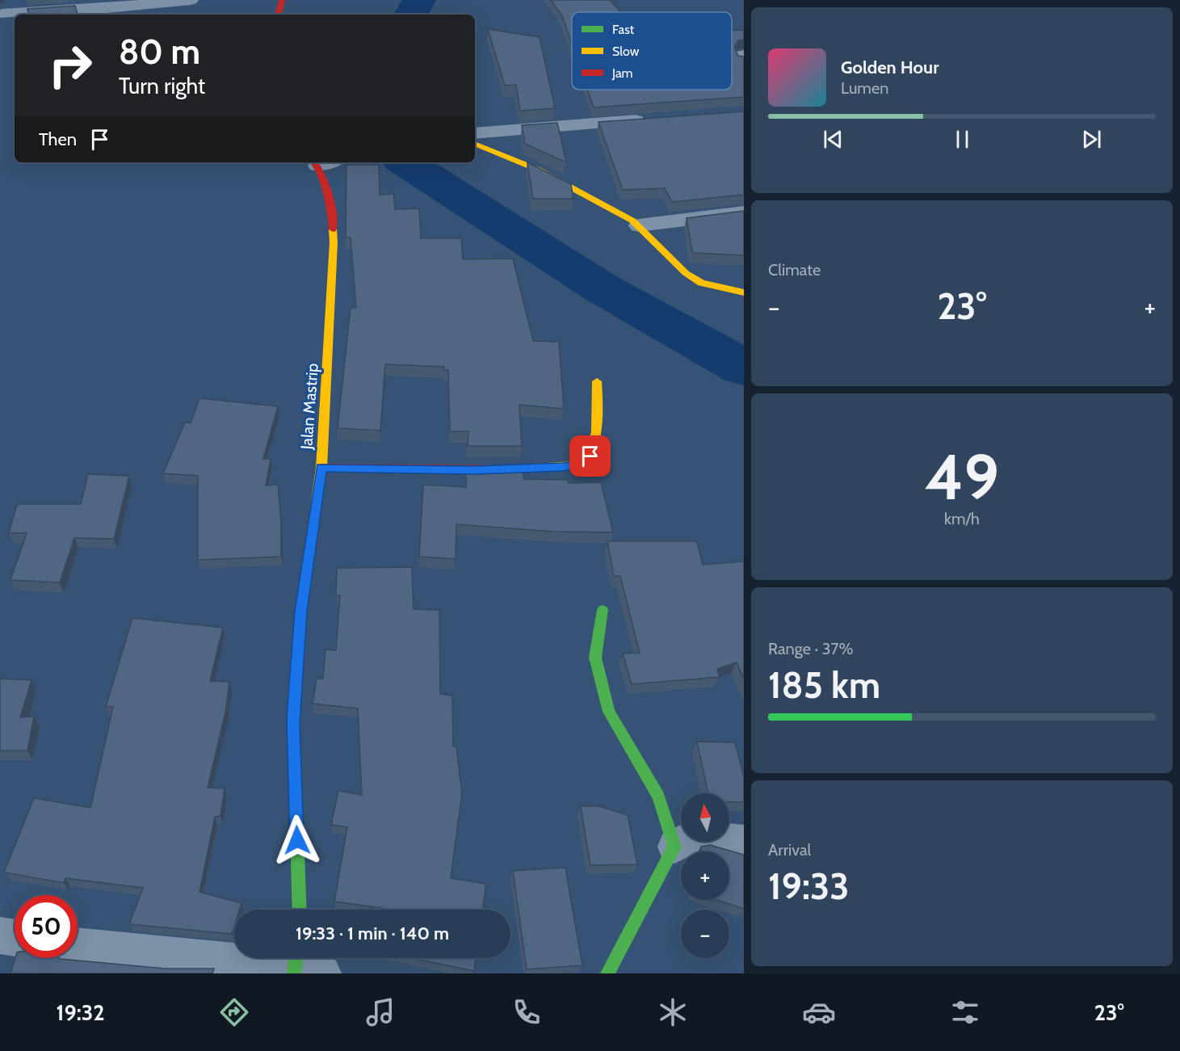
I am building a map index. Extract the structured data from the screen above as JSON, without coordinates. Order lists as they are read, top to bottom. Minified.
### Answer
{"streets":{"street":["Jalan Mastrip"]},"legend":["Fast","Slow","Jam"],"north":"top","page":{"turn":["80 m","Turn right"],"song":["Golden Hour","Lumen"],"then":"Then","tile":["Climate",["49","km/h"],["Range · 37%","185 km"],["Arrival","19:33"]],"heat":["−","23°","+"],"map_buttons":["+","−"],"limit":"50","trip":"19:33 · 1 min · 140 m","tabs":["19:32","23°"]}}
